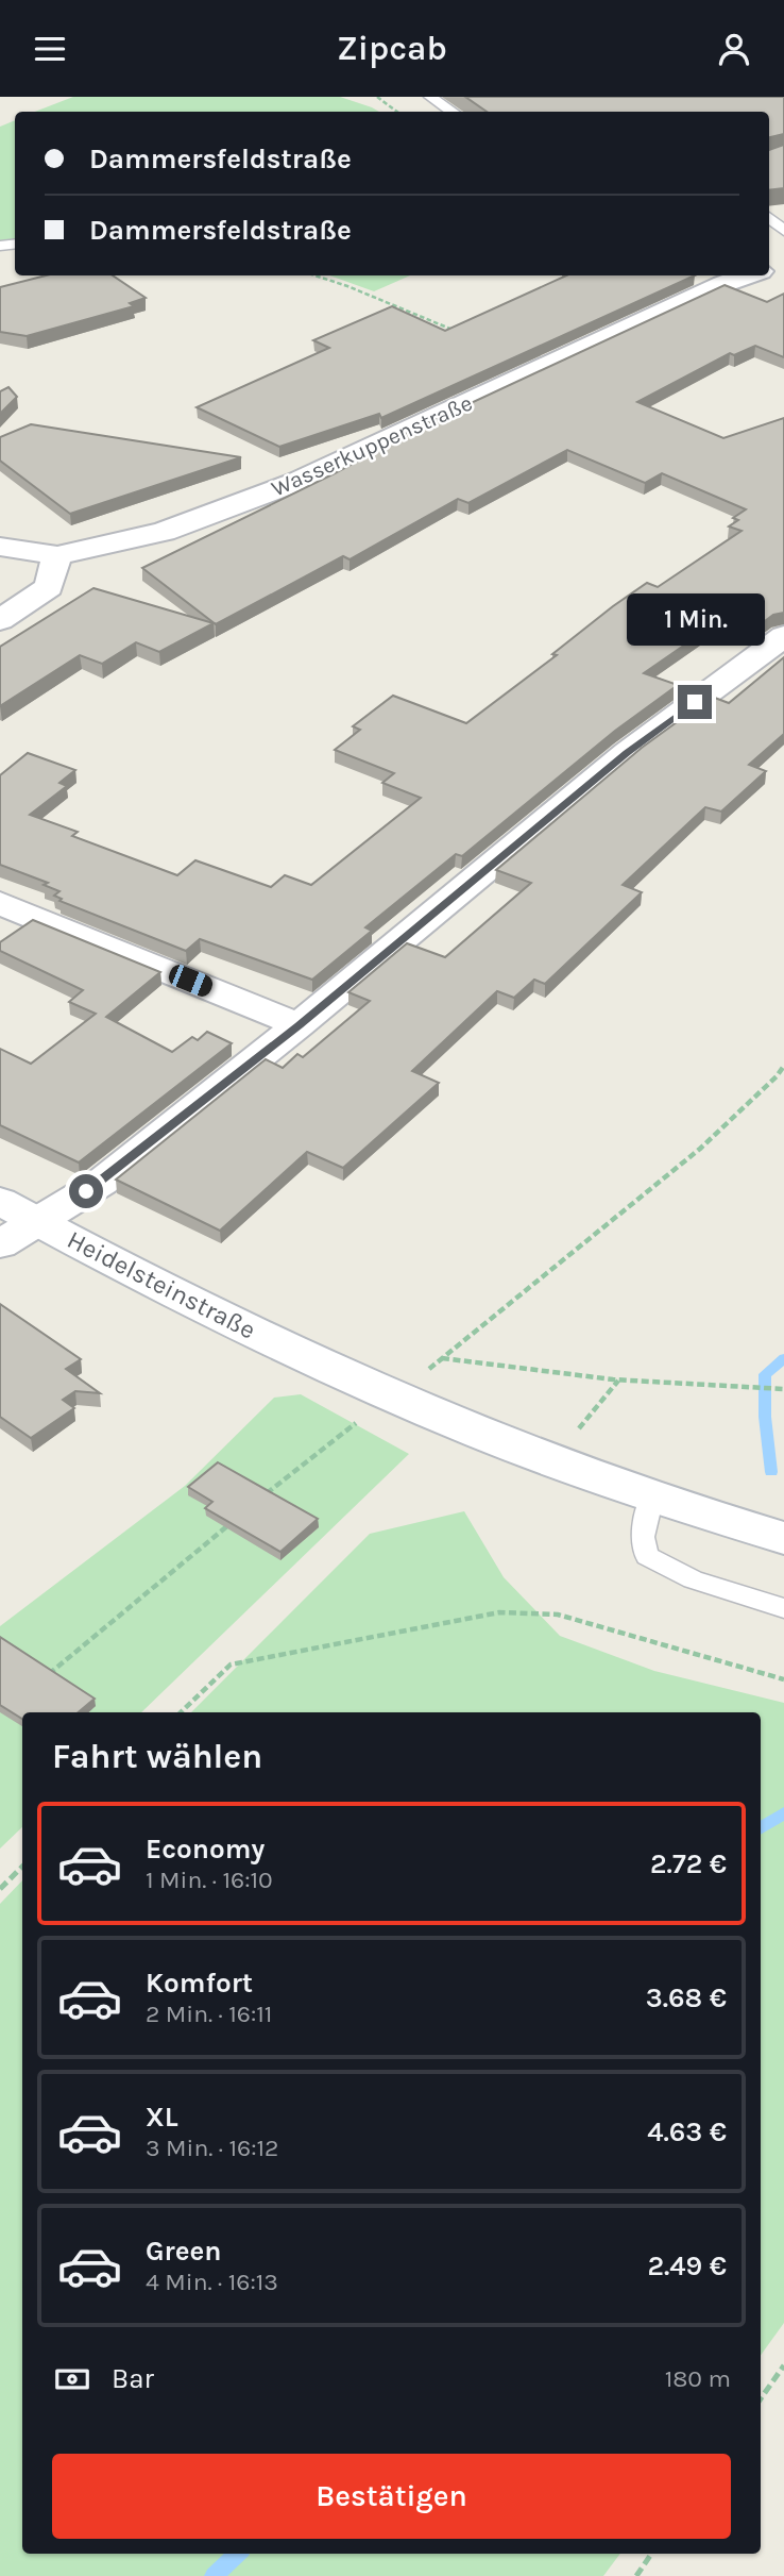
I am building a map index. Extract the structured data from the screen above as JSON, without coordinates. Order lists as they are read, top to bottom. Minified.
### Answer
{"streets":{"street":["Wasserkuppenstraße","Heidelsteinstraße"]},"page":{"header":"Zipcab","banner":["Dammersfeldstraße","Dammersfeldstraße"],"bubble":"1 Min.","heading":"Fahrt wählen","list":[{"name":"Economy","note":"1 Min. · 16:10","value":"2.72 €"},{"name":"Komfort","note":"2 Min. · 16:11","value":"3.68 €"},{"name":"XL","note":"3 Min. · 16:12","value":"4.63 €"},{"name":"Green","note":"4 Min. · 16:13","value":"2.49 €"}],"pay":["Bar","180 m"],"buttons":"Bestätigen"}}
